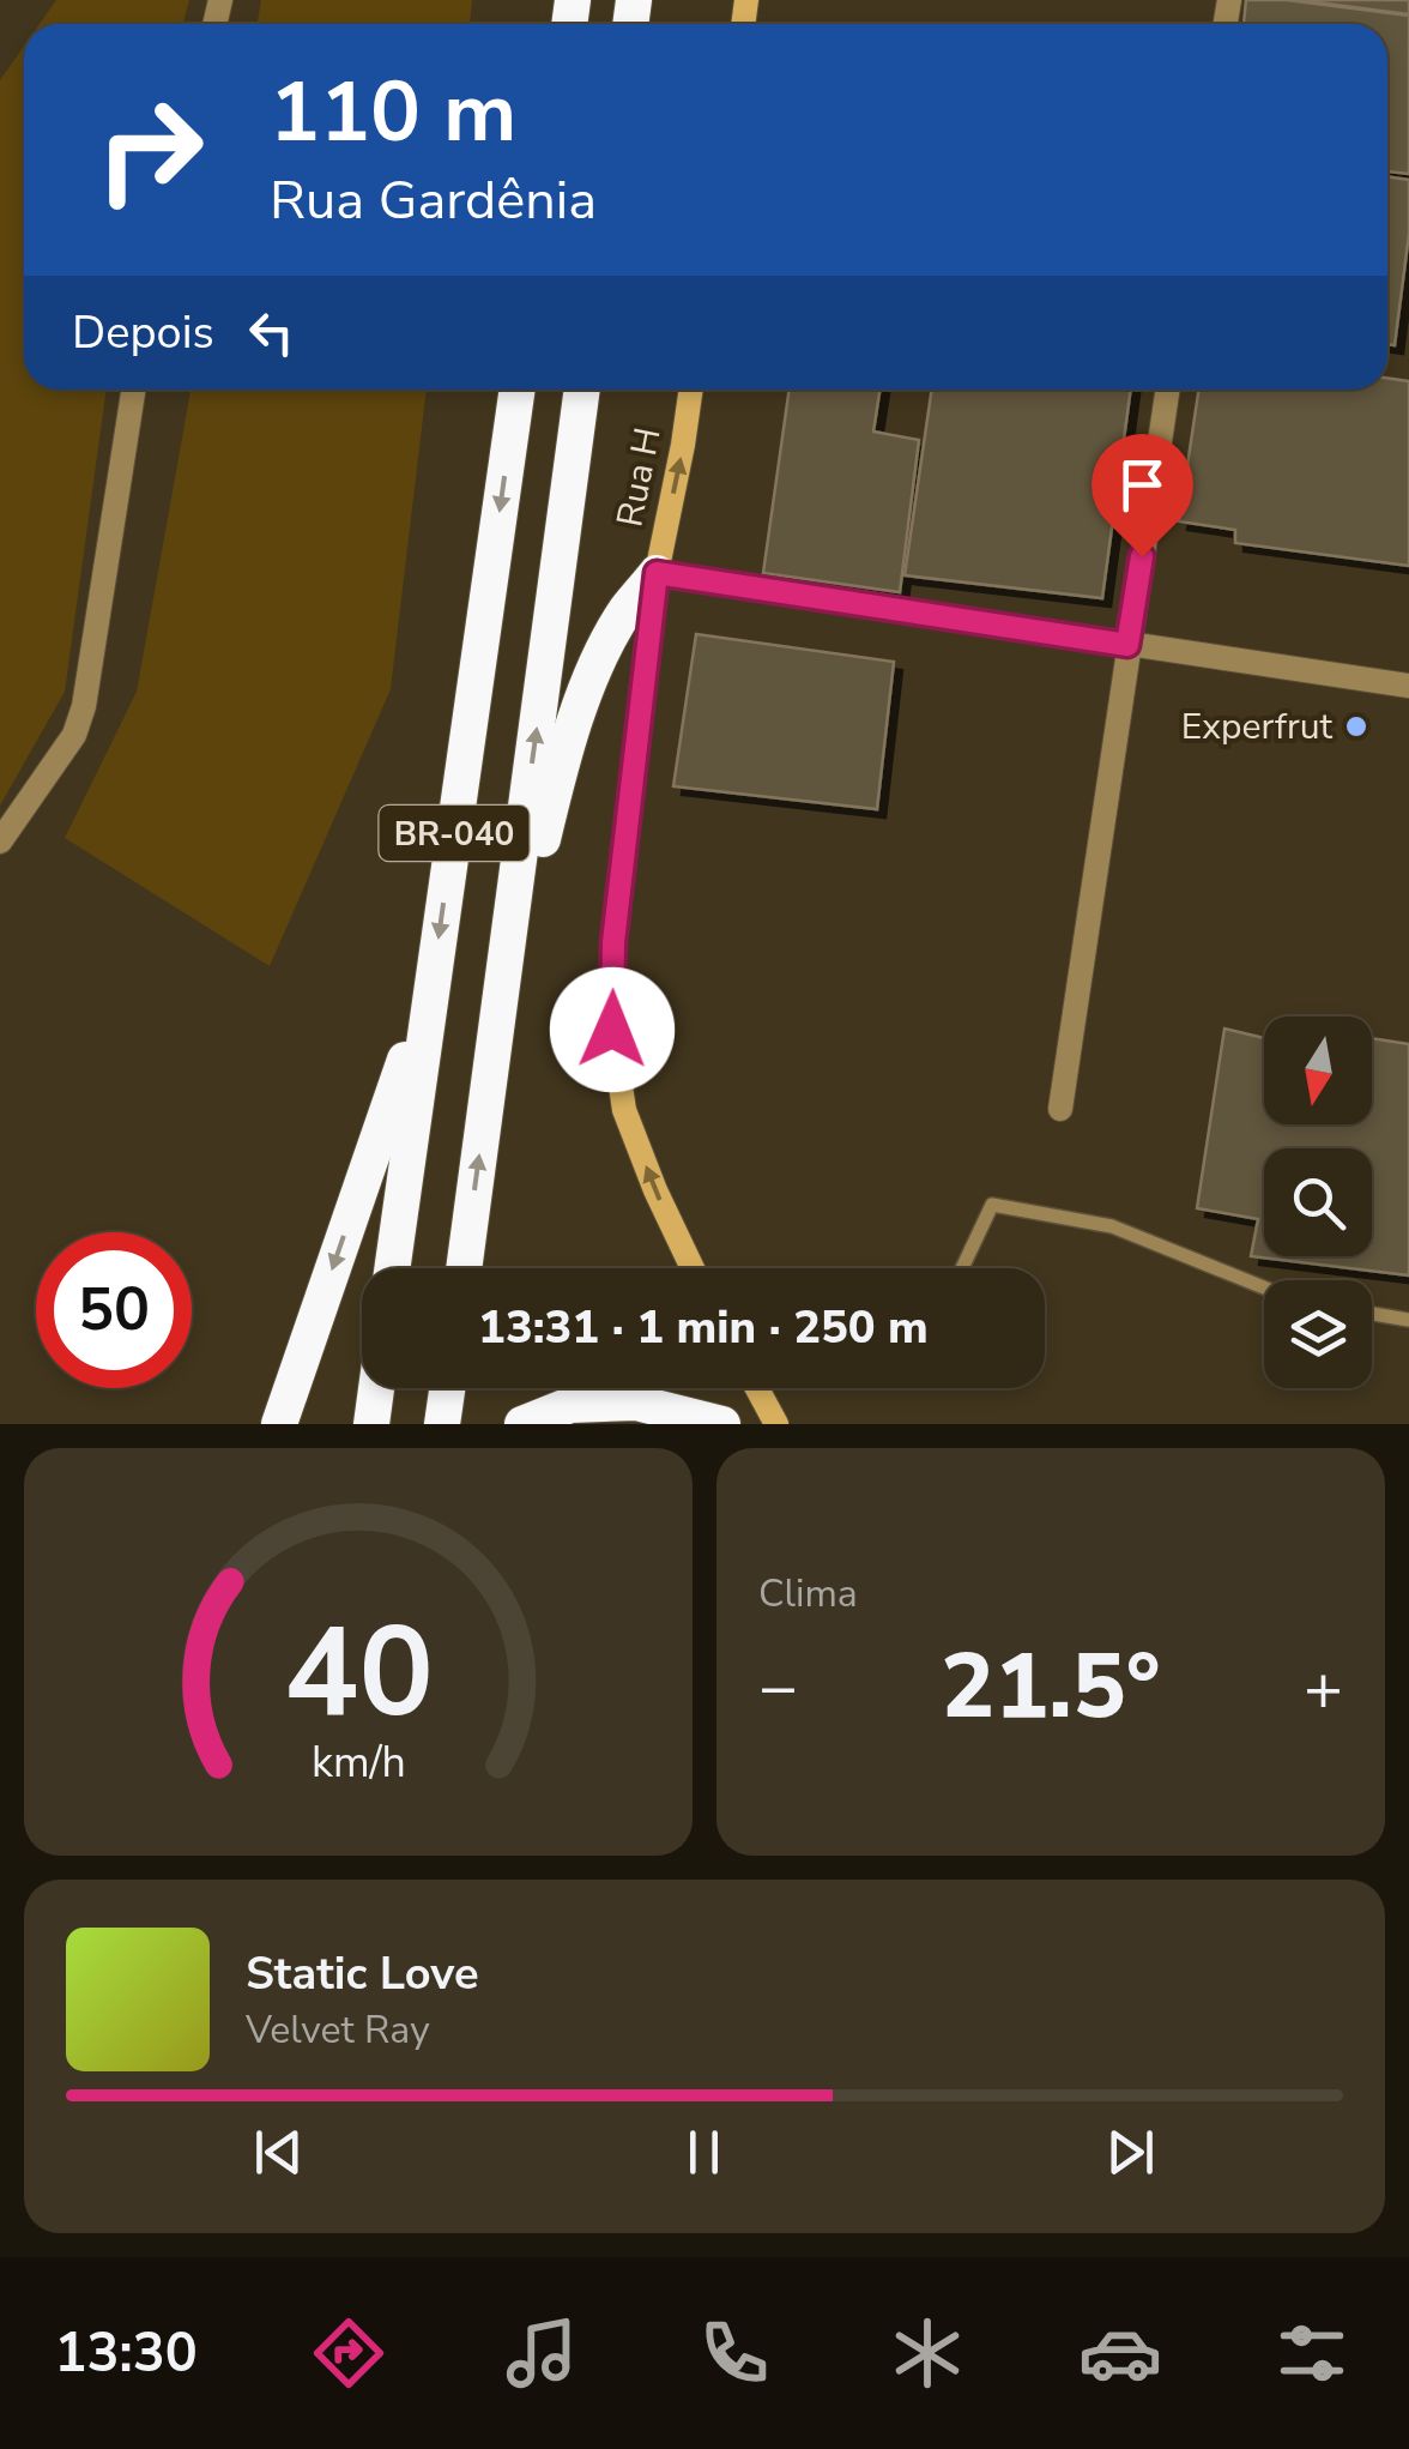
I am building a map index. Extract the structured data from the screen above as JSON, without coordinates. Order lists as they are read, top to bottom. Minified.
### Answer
{"streets":{"highway":["BR-040"],"main road":["Rua H"]},"one_way":["Rua H"],"places":["Experfrut"],"north":"bottom","page":{"turn":["110 m","Rua Gardênia"],"then":"Depois","limit":"50","trip":"13:31 · 1 min · 250 m","tile":"Clima","heat":["−","21.5°","+"],"song":["Static Love","Velvet Ray"],"tabs":"13:30","gauge":["40","km/h"]}}
